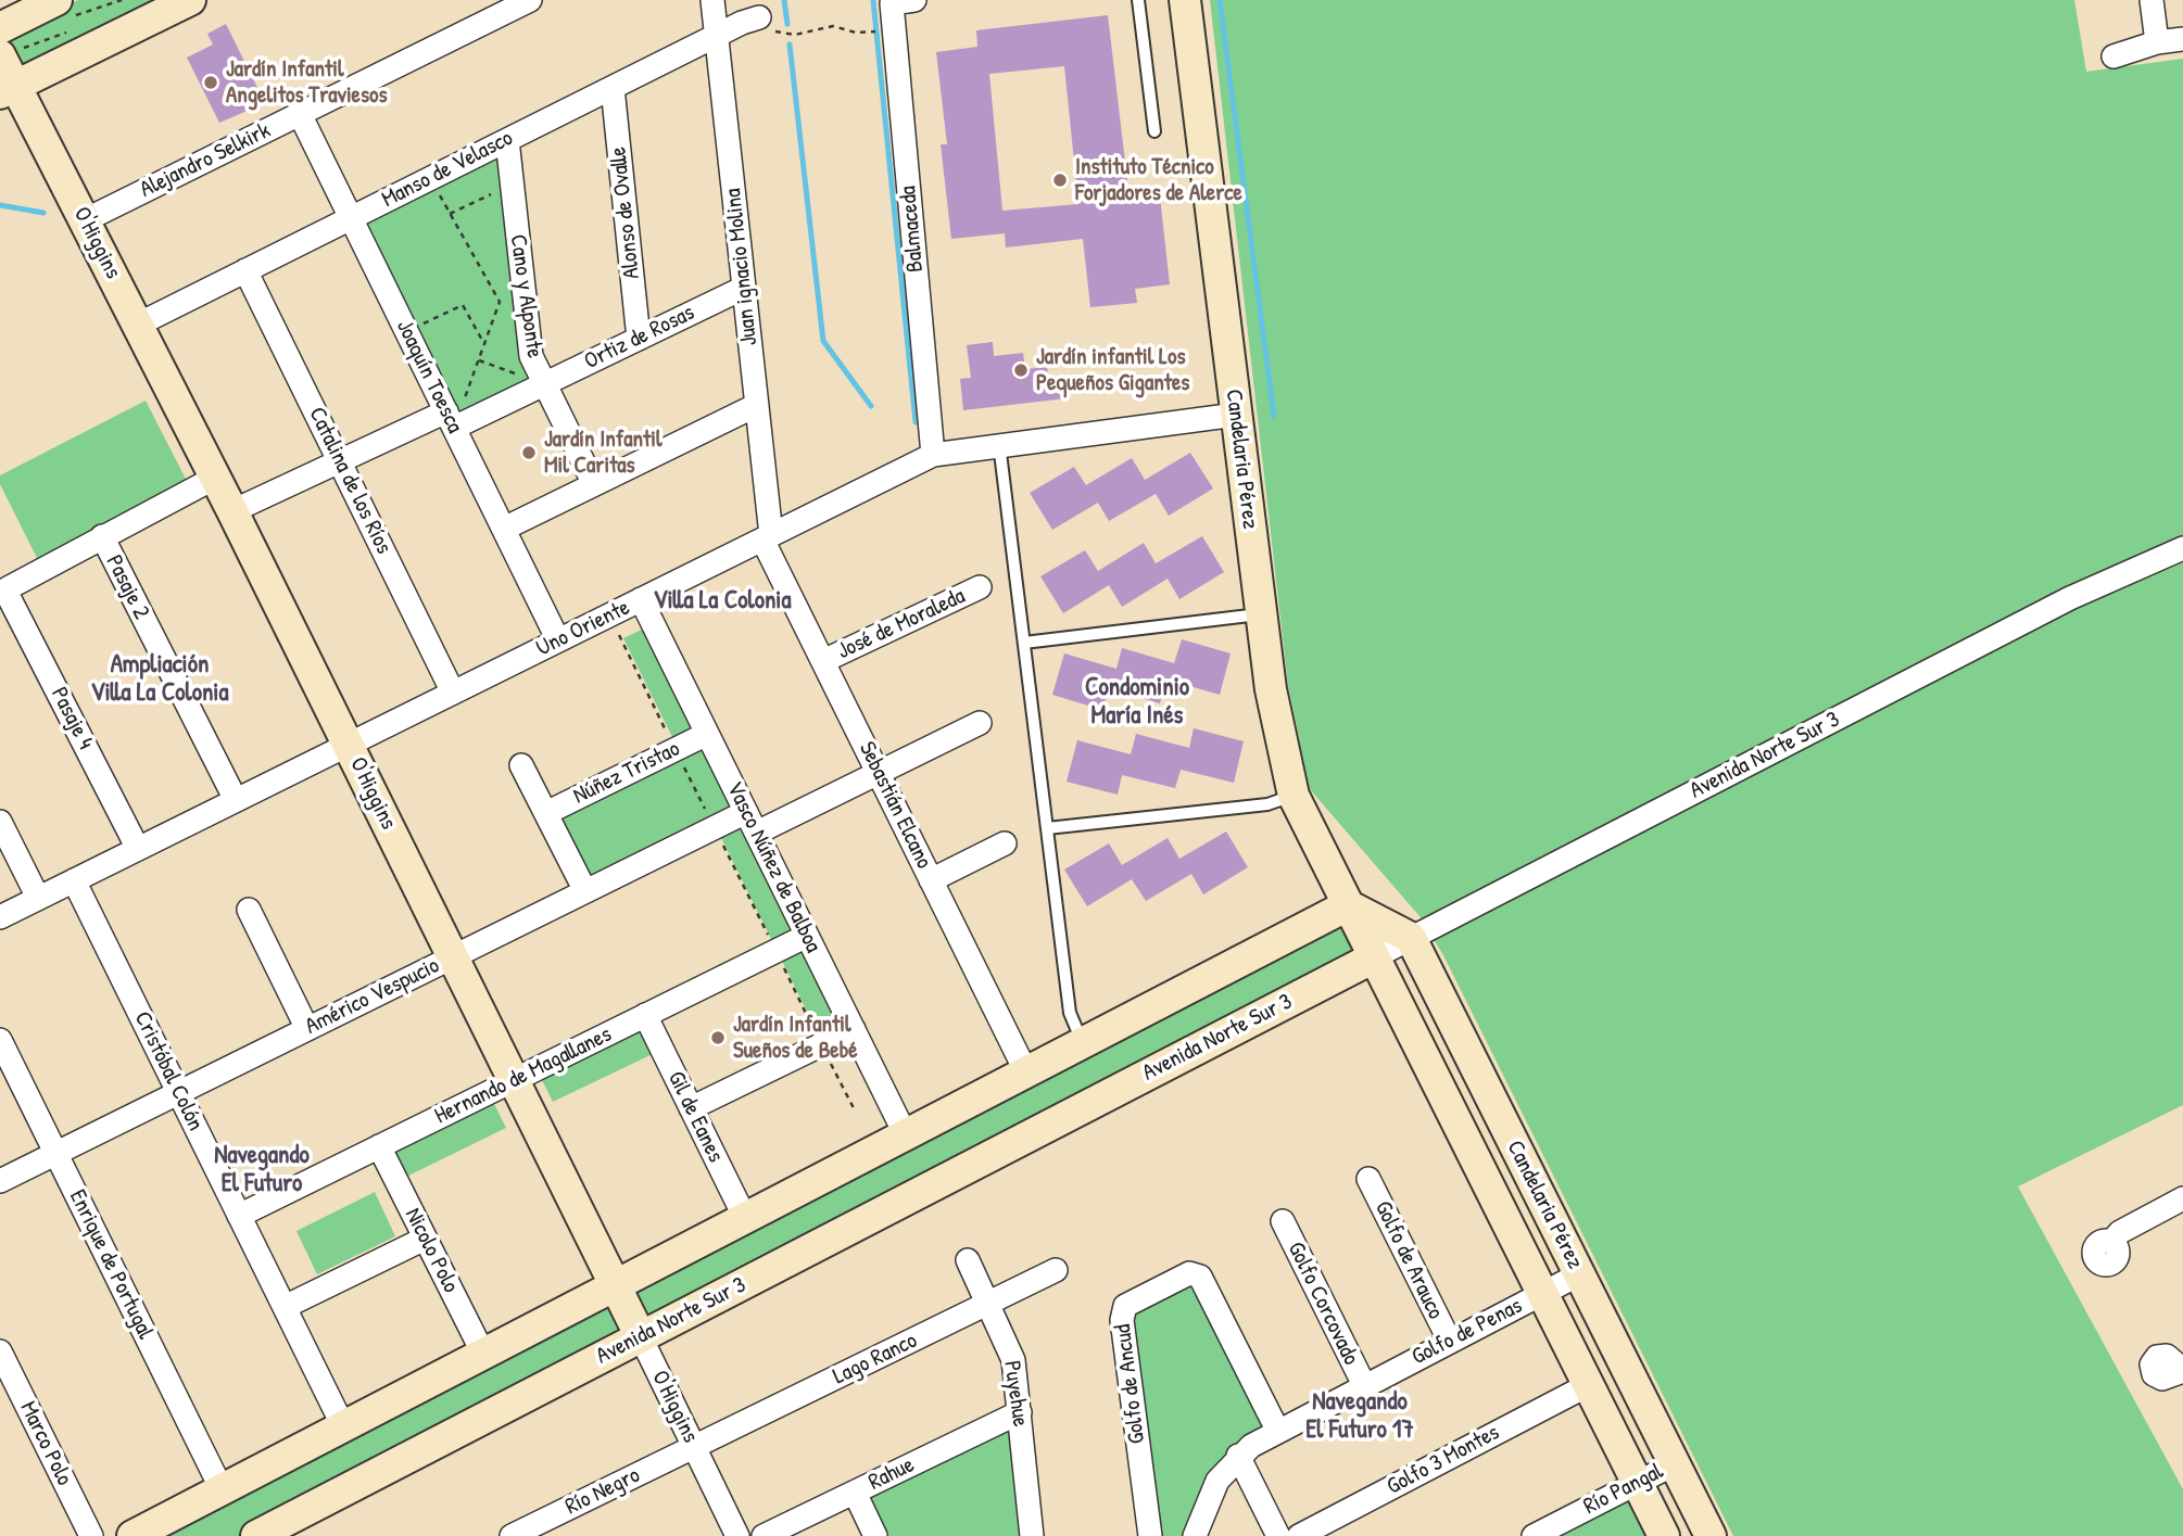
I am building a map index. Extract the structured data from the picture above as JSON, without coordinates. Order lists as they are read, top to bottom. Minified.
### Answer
{"streets":{"street":["Alejandro Selkirk","Manso de Velasco","Alonso de Ovalle","Balmaceda","O'Higgins","Juan ignacio Molina","Cano y Alponte","Ortiz de Rosas","Joaquín Toesca","Candelaria Pérez","Catalina de los Ríos","Pasaje 2","José de Moraleda","Uno Oriente","Pasaje 4","Avenida Norte Sur 3","Núñez Tristao","Sebastián Elcano","Vasco Núñez de Balboa","Américo Vespucio","Cristóbal Colón","Hernando de Magallanes","Gil de Eanes","Nicolo Polo","Golfo de Arauco","Enrique de Portugal","Golfo Corcovado","Golfo de Penas","Lago Ranco","Golfo de Ancud","Puyehue","Marco Polo","Golfo 3 Montes","Rahue","Río Pangal","Río Negro"]},"crossings":[["Alejandro Selkirk","O'Higgins"],["Alejandro Selkirk","Joaquín Toesca"],["Manso de Velasco","Alonso de Ovalle"],["Manso de Velasco","O'Higgins"],["Manso de Velasco","Juan ignacio Molina"],["Manso de Velasco","Cano y Alponte"],["Manso de Velasco","Joaquín Toesca"],["Manso de Velasco","Catalina de los Ríos"],["Alonso de Ovalle","Ortiz de Rosas"],["Balmaceda","Uno Oriente"],["O'Higgins","Ortiz de Rosas"],["O'Higgins","Uno Oriente"],["O'Higgins","Avenida Norte Sur 3"],["O'Higgins","Américo Vespucio"],["O'Higgins","Hernando de Magallanes"],["O'Higgins","Lago Ranco"],["O'Higgins","Río Negro"],["Juan ignacio Molina","Ortiz de Rosas"],["Juan ignacio Molina","Uno Oriente"],["Juan ignacio Molina","Sebastián Elcano"],["Cano y Alponte","Ortiz de Rosas"],["Ortiz de Rosas","Joaquín Toesca"],["Ortiz de Rosas","Catalina de los Ríos"],["Joaquín Toesca","Uno Oriente"],["Candelaria Pérez","Uno Oriente"],["Candelaria Pérez","Avenida Norte Sur 3"],["Candelaria Pérez","Golfo de Penas"],["Candelaria Pérez","Golfo 3 Montes"],["Candelaria Pérez","Río Pangal"],["Catalina de los Ríos","Uno Oriente"],["Pasaje 2","Uno Oriente"],["Pasaje 2","Pasaje 4"],["José de Moraleda","Sebastián Elcano"],["Uno Oriente","Pasaje 4"],["Uno Oriente","Sebastián Elcano"],["Uno Oriente","Vasco Núñez de Balboa"],["Uno Oriente","Cristóbal Colón"],["Núñez Tristao","Vasco Núñez de Balboa"],["Vasco Núñez de Balboa","Américo Vespucio"],["Vasco Núñez de Balboa","Hernando de Magallanes"],["Américo Vespucio","Cristóbal Colón"],["Américo Vespucio","Enrique de Portugal"],["Cristóbal Colón","Hernando de Magallanes"],["Hernando de Magallanes","Gil de Eanes"],["Hernando de Magallanes","Nicolo Polo"],["Golfo de Arauco","Golfo de Penas"],["Golfo Corcovado","Golfo de Penas"],["Golfo de Penas","Golfo de Ancud"],["Lago Ranco","Puyehue"],["Lago Ranco","Río Negro"],["Puyehue","Rahue"]],"districts":["Villa La Colonia","Ampliación Villa La Colonia","Condominio María Inés","Navegando El Futuro","Navegando El Futuro 17"],"places":["Jardín Infantil Angelitos Traviesos","Instituto Técnico Forjadores de Alerce","Jardín infantil Los Pequeños Gigantes","Jardín Infantil Mil Caritas","Jardín Infantil Sueños de Bebé"]}
